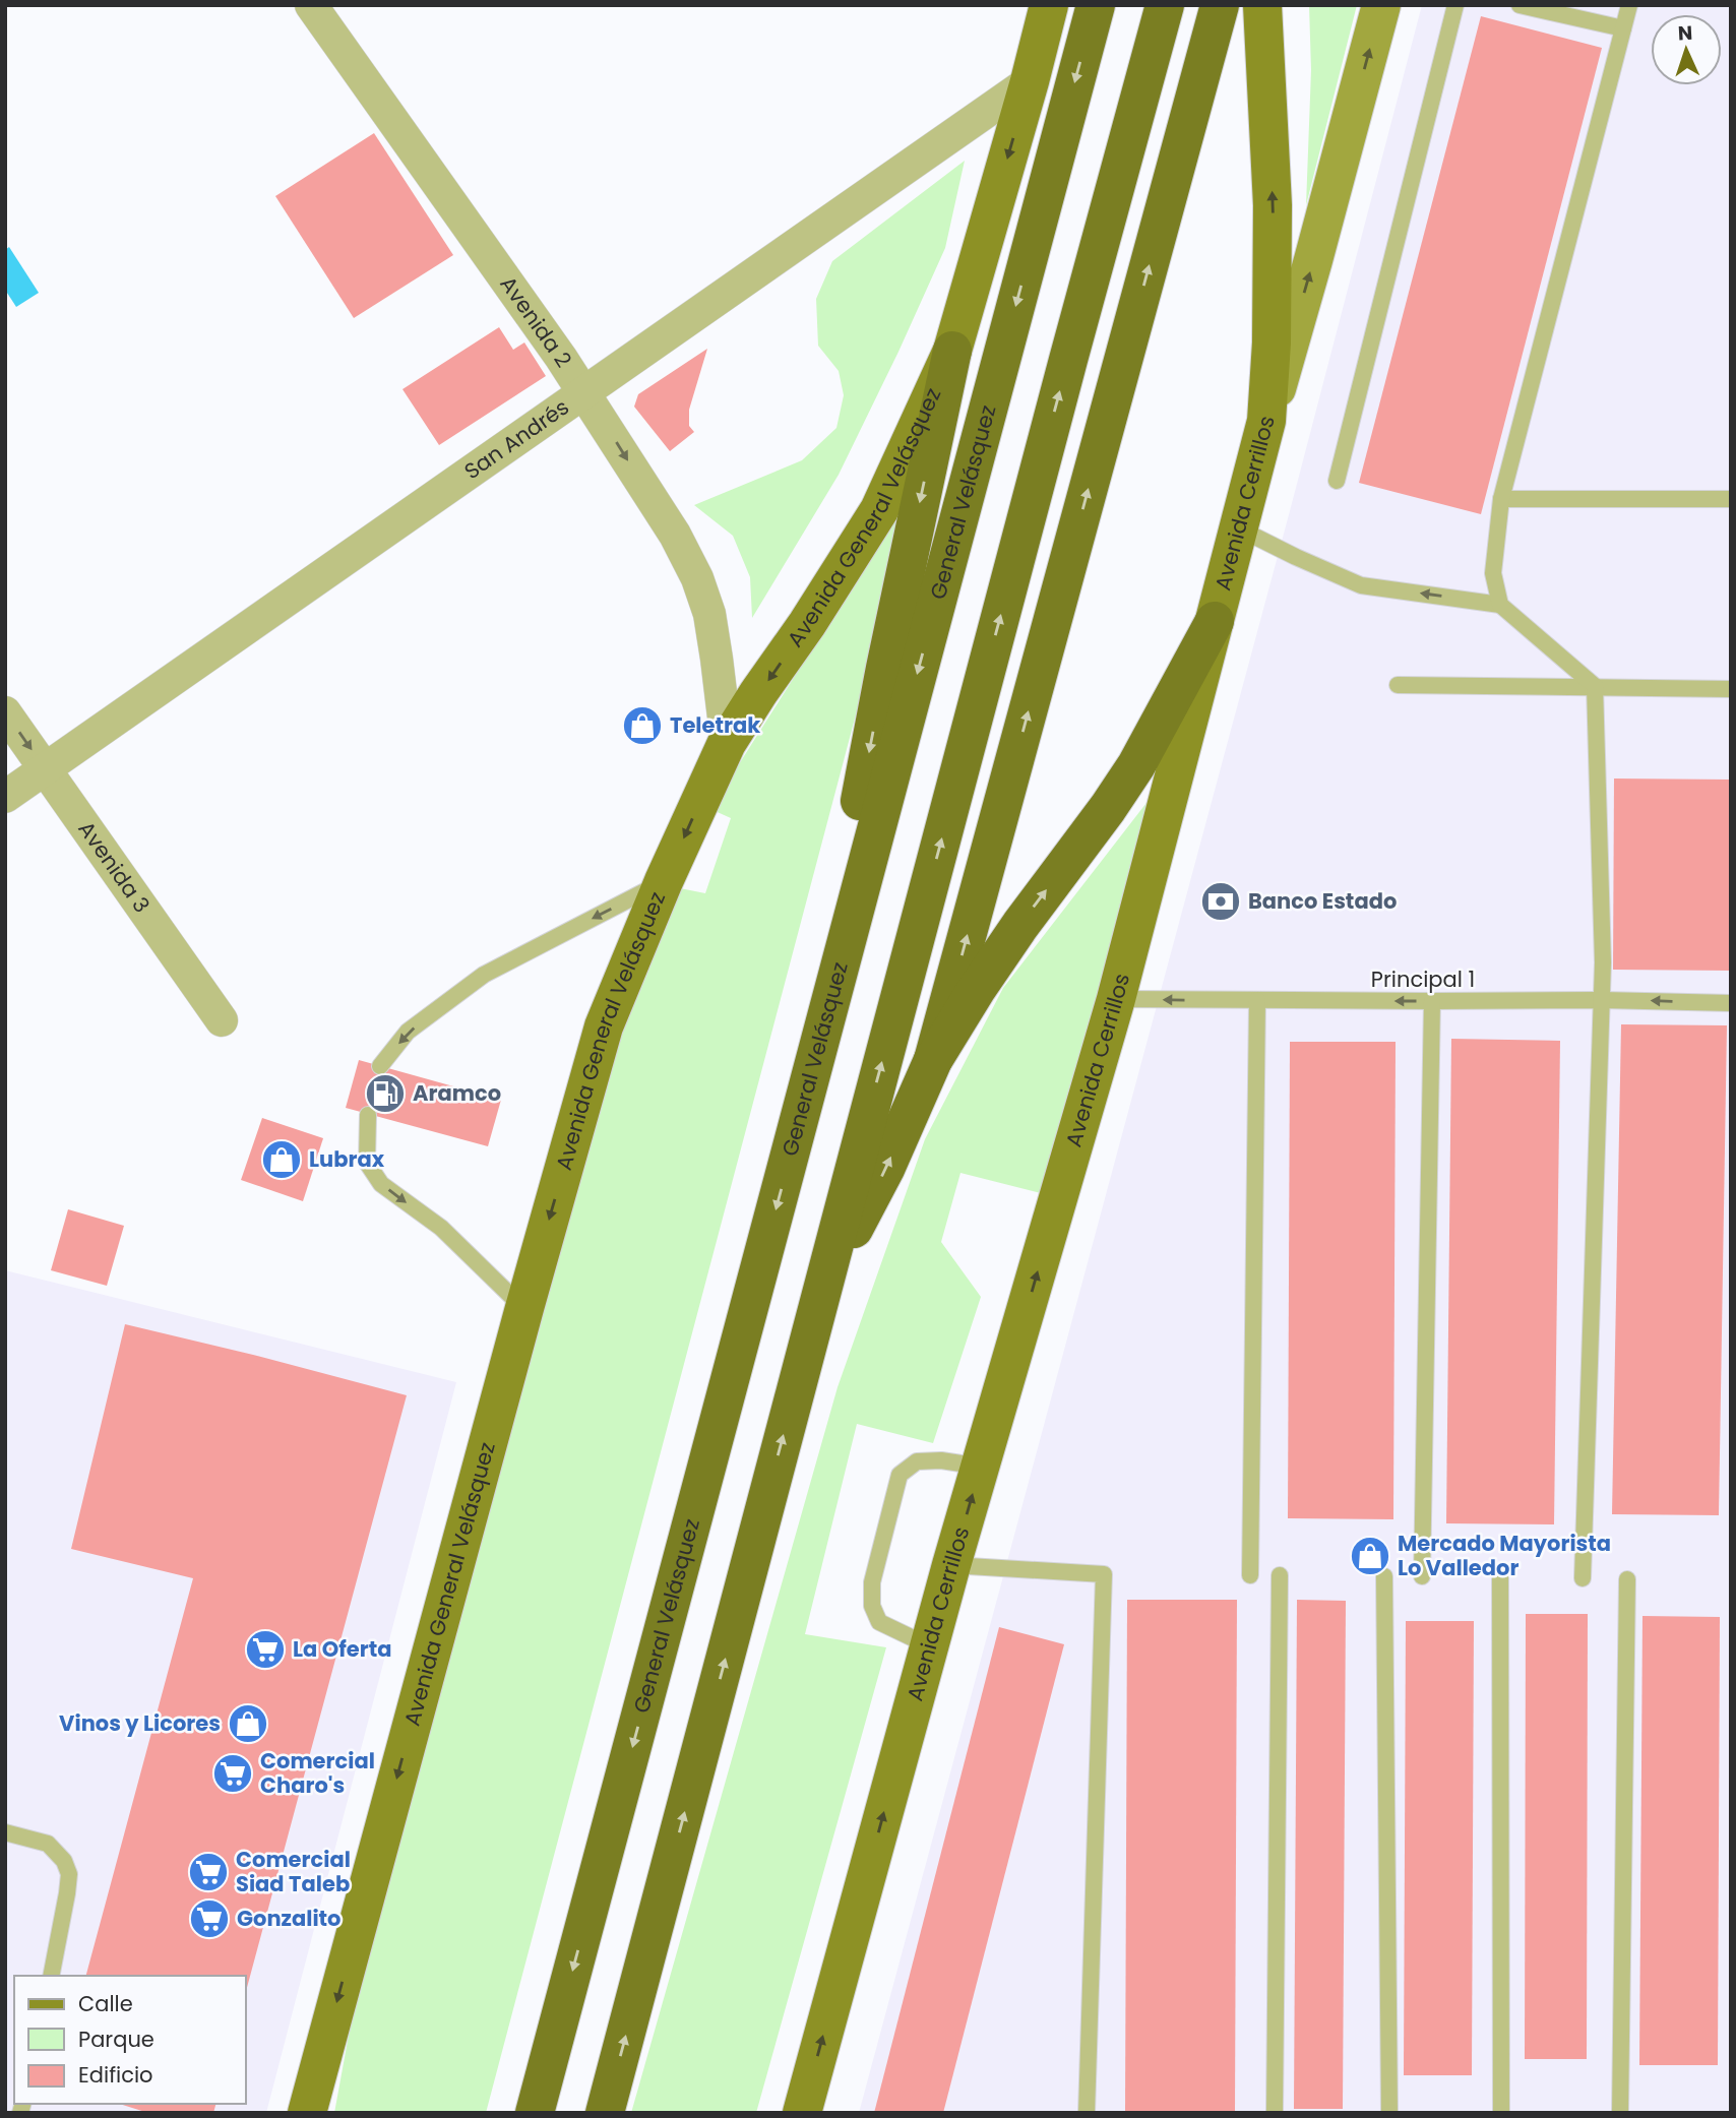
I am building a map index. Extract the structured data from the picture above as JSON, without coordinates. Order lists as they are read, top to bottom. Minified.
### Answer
{"streets":{"highway":["General Velásquez"],"main road":["Avenida Cerrillos","Avenida General Velásquez"],"street":["Avenida 2","San Andrés","Avenida 3"],"lane":["Principal 1"]},"crossings":[["Avenida 2","San Andrés"],["Avenida 2","Avenida General Velásquez"],["San Andrés","Avenida General Velásquez"],["San Andrés","Avenida 3"],["Avenida Cerrillos","Principal 1"]],"one_way":["Avenida 2","Avenida Cerrillos","Avenida General Velásquez","Principal 1"],"places":{"shop":["Teletrak","Lubrax","Mercado Mayorista Lo Valledor","Vinos y Licores"],"bank":["Banco Estado"],"fuel station":["Aramco"],"supermarket":["La Oferta","Comercial Charo's","Comercial Siad Taleb","Gonzalito"]},"legend":["Calle","Parque","Edificio"],"north":"top"}
